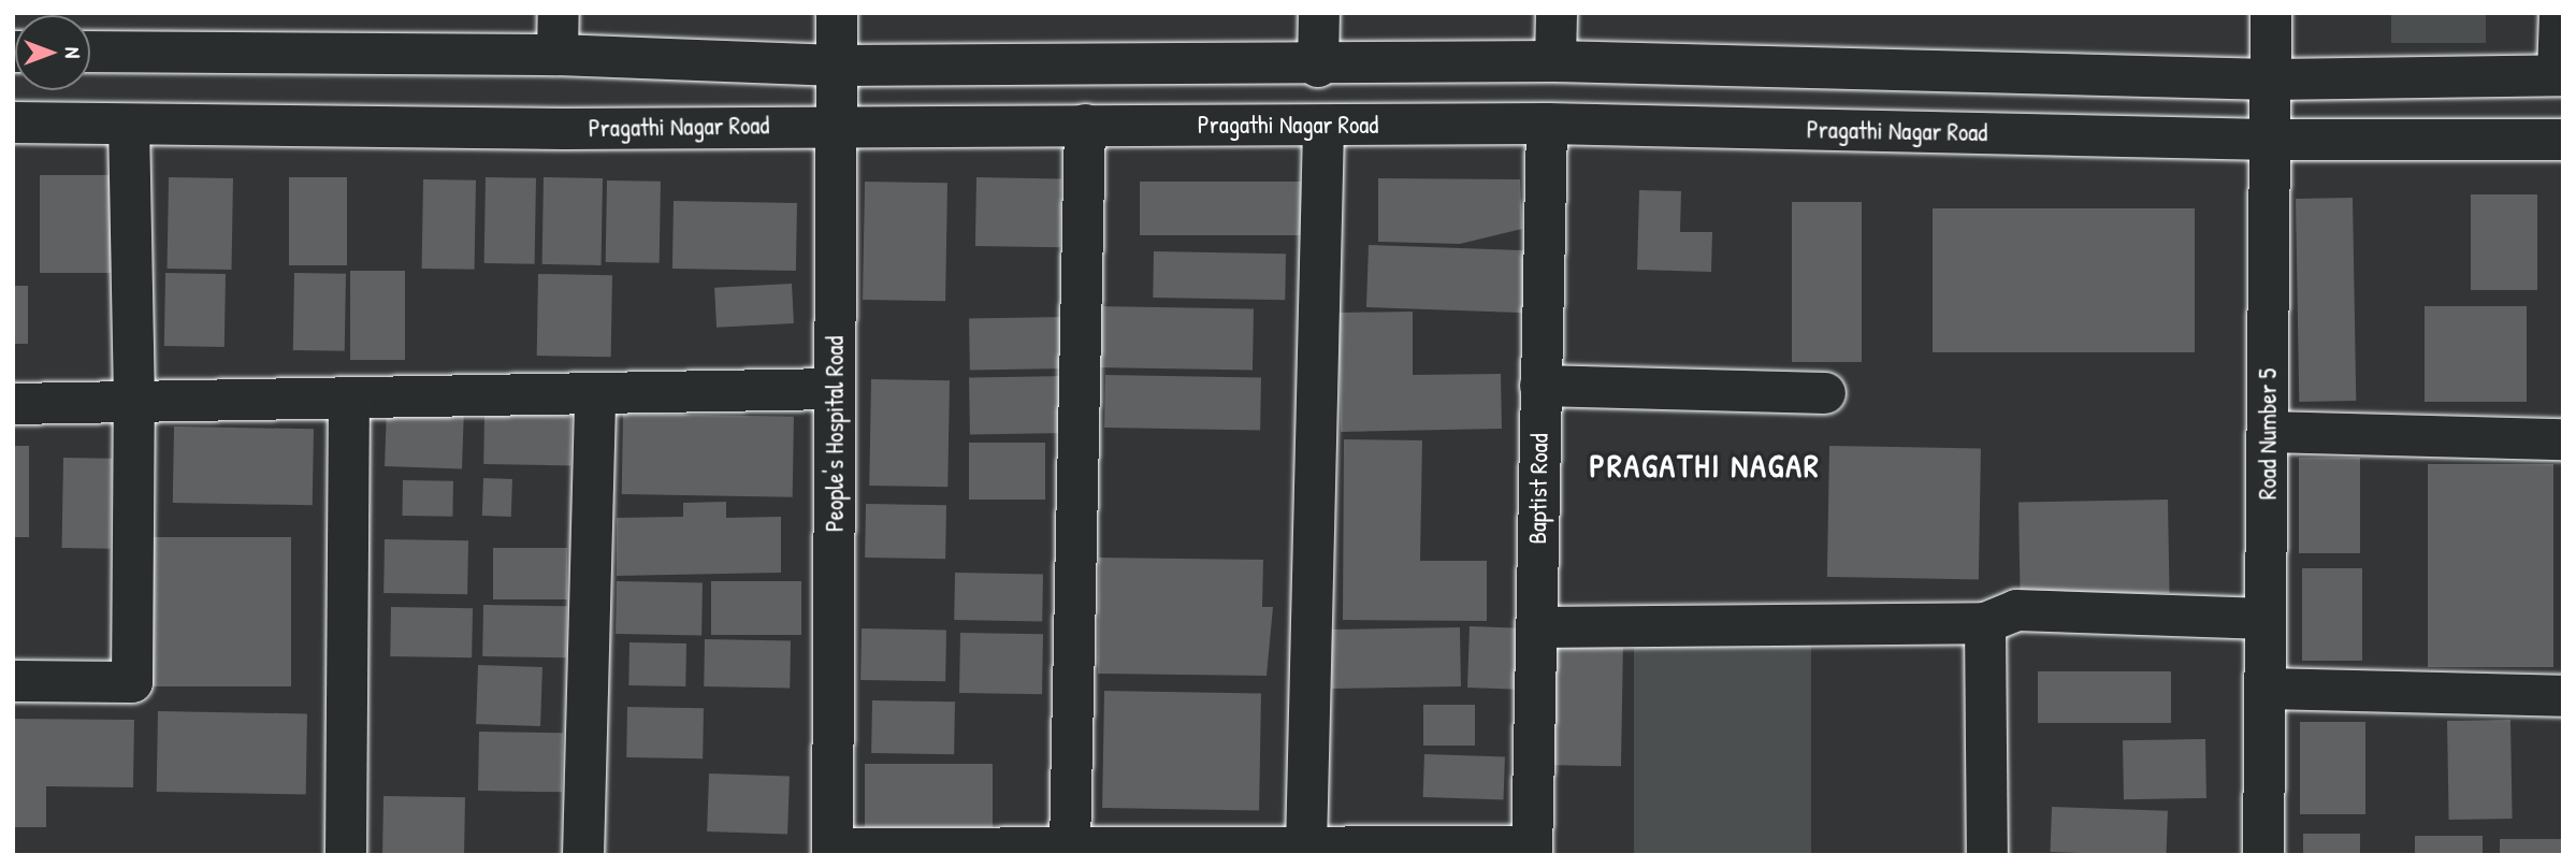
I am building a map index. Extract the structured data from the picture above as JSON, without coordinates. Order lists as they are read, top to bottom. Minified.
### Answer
{"streets":{"street":["Pragathi Nagar Road","People's Hospital Road","Road Number 5","Baptist Road"]},"crossings":[["Pragathi Nagar Road","People's Hospital Road"],["Pragathi Nagar Road","Road Number 5"],["Pragathi Nagar Road","Baptist Road"]],"districts":["PRAGATHI NAGAR"],"north":"right"}
